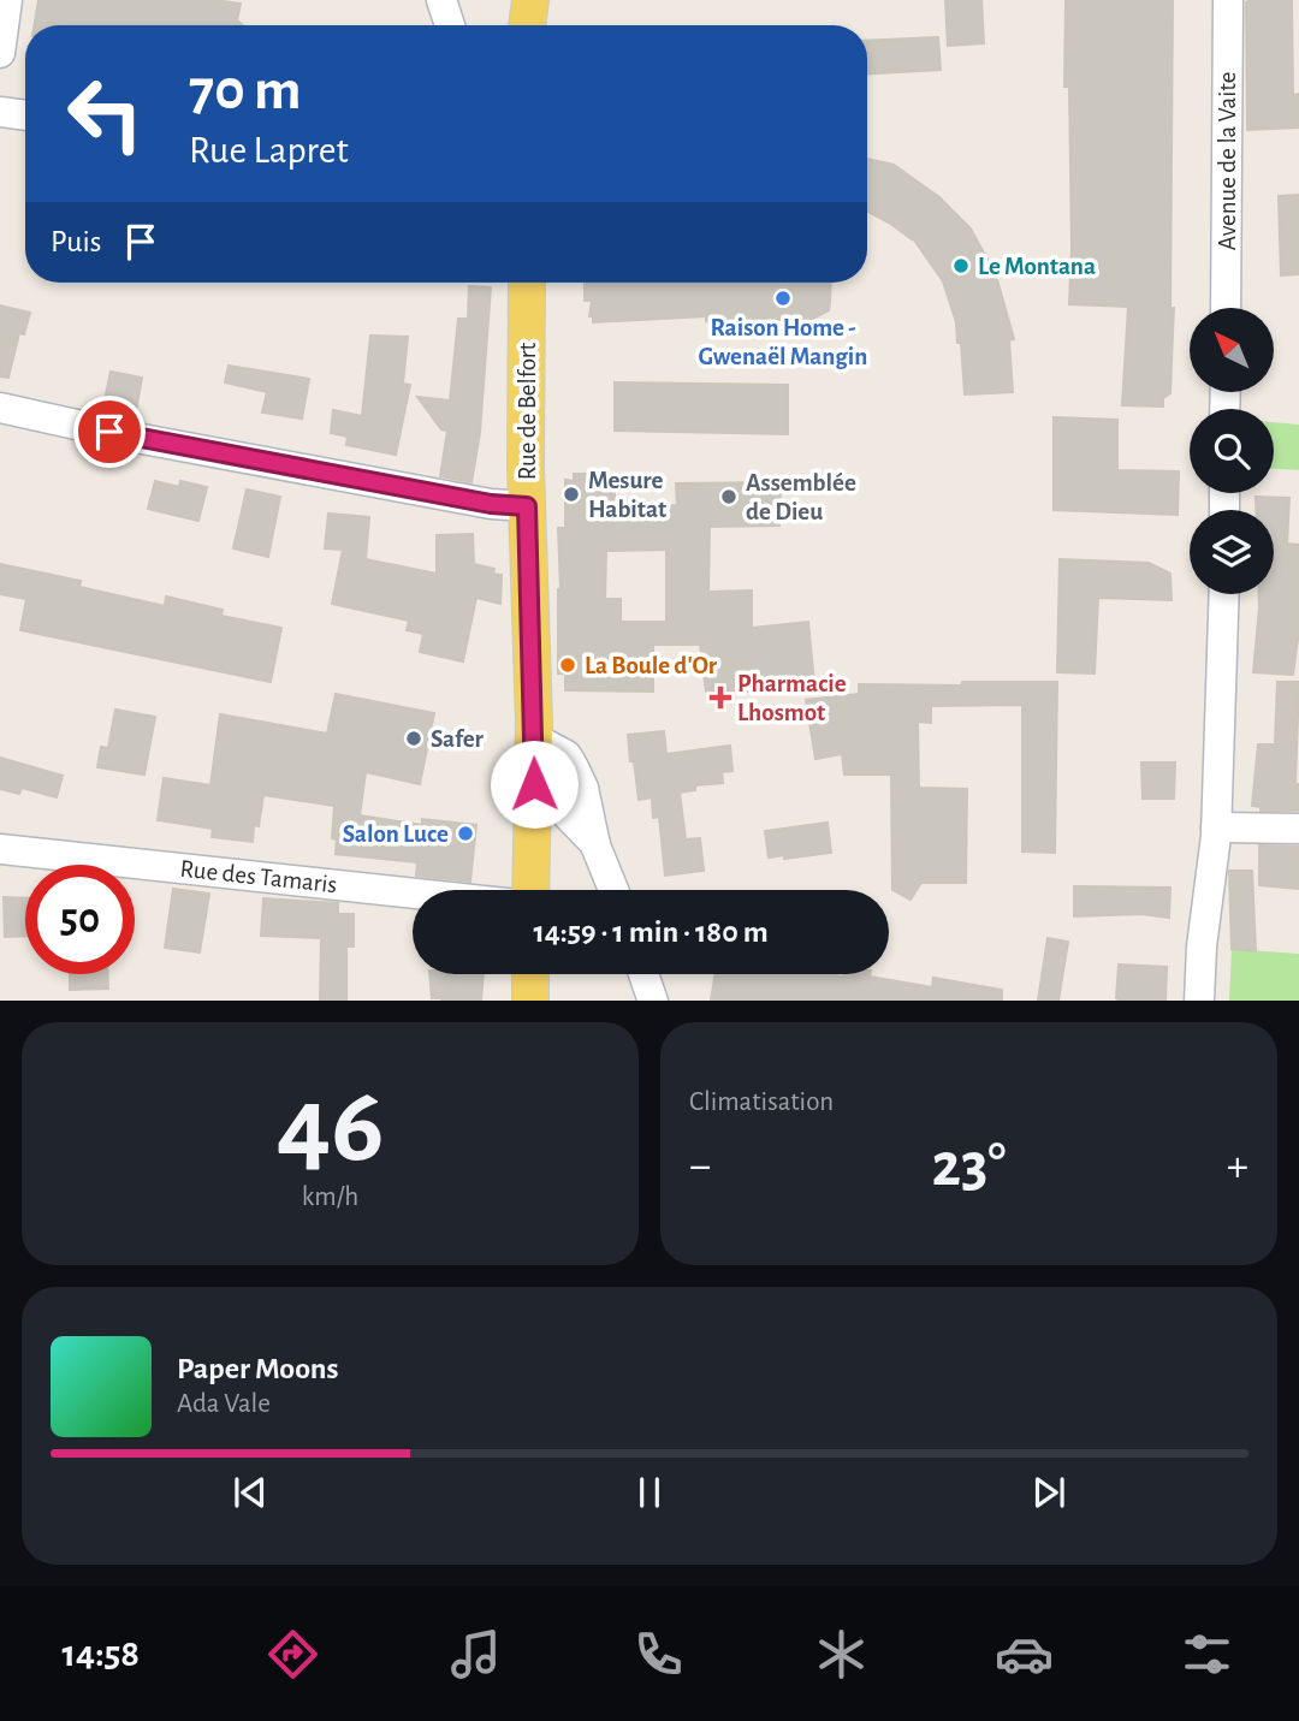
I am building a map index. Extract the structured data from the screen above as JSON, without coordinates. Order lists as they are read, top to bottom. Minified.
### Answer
{"streets":{"main road":["Rue de Belfort"],"street":["Avenue de la Vaite","Rue des Tamaris"]},"places":{"other":["Le Montana","Raison Home - Gwenaël Mangin","Mesure Habitat","Assemblée de Dieu","La Boule d'Or","Safer","Salon Luce"],"health":["Pharmacie Lhosmot"]},"north":"top left","page":{"turn":["70 m","Rue Lapret"],"then":"Puis","limit":"50","trip":"14:59 · 1 min · 180 m","tile":[["46","km/h"],"Climatisation"],"heat":["−","23°","+"],"song":["Paper Moons","Ada Vale"],"tabs":"14:58"}}
